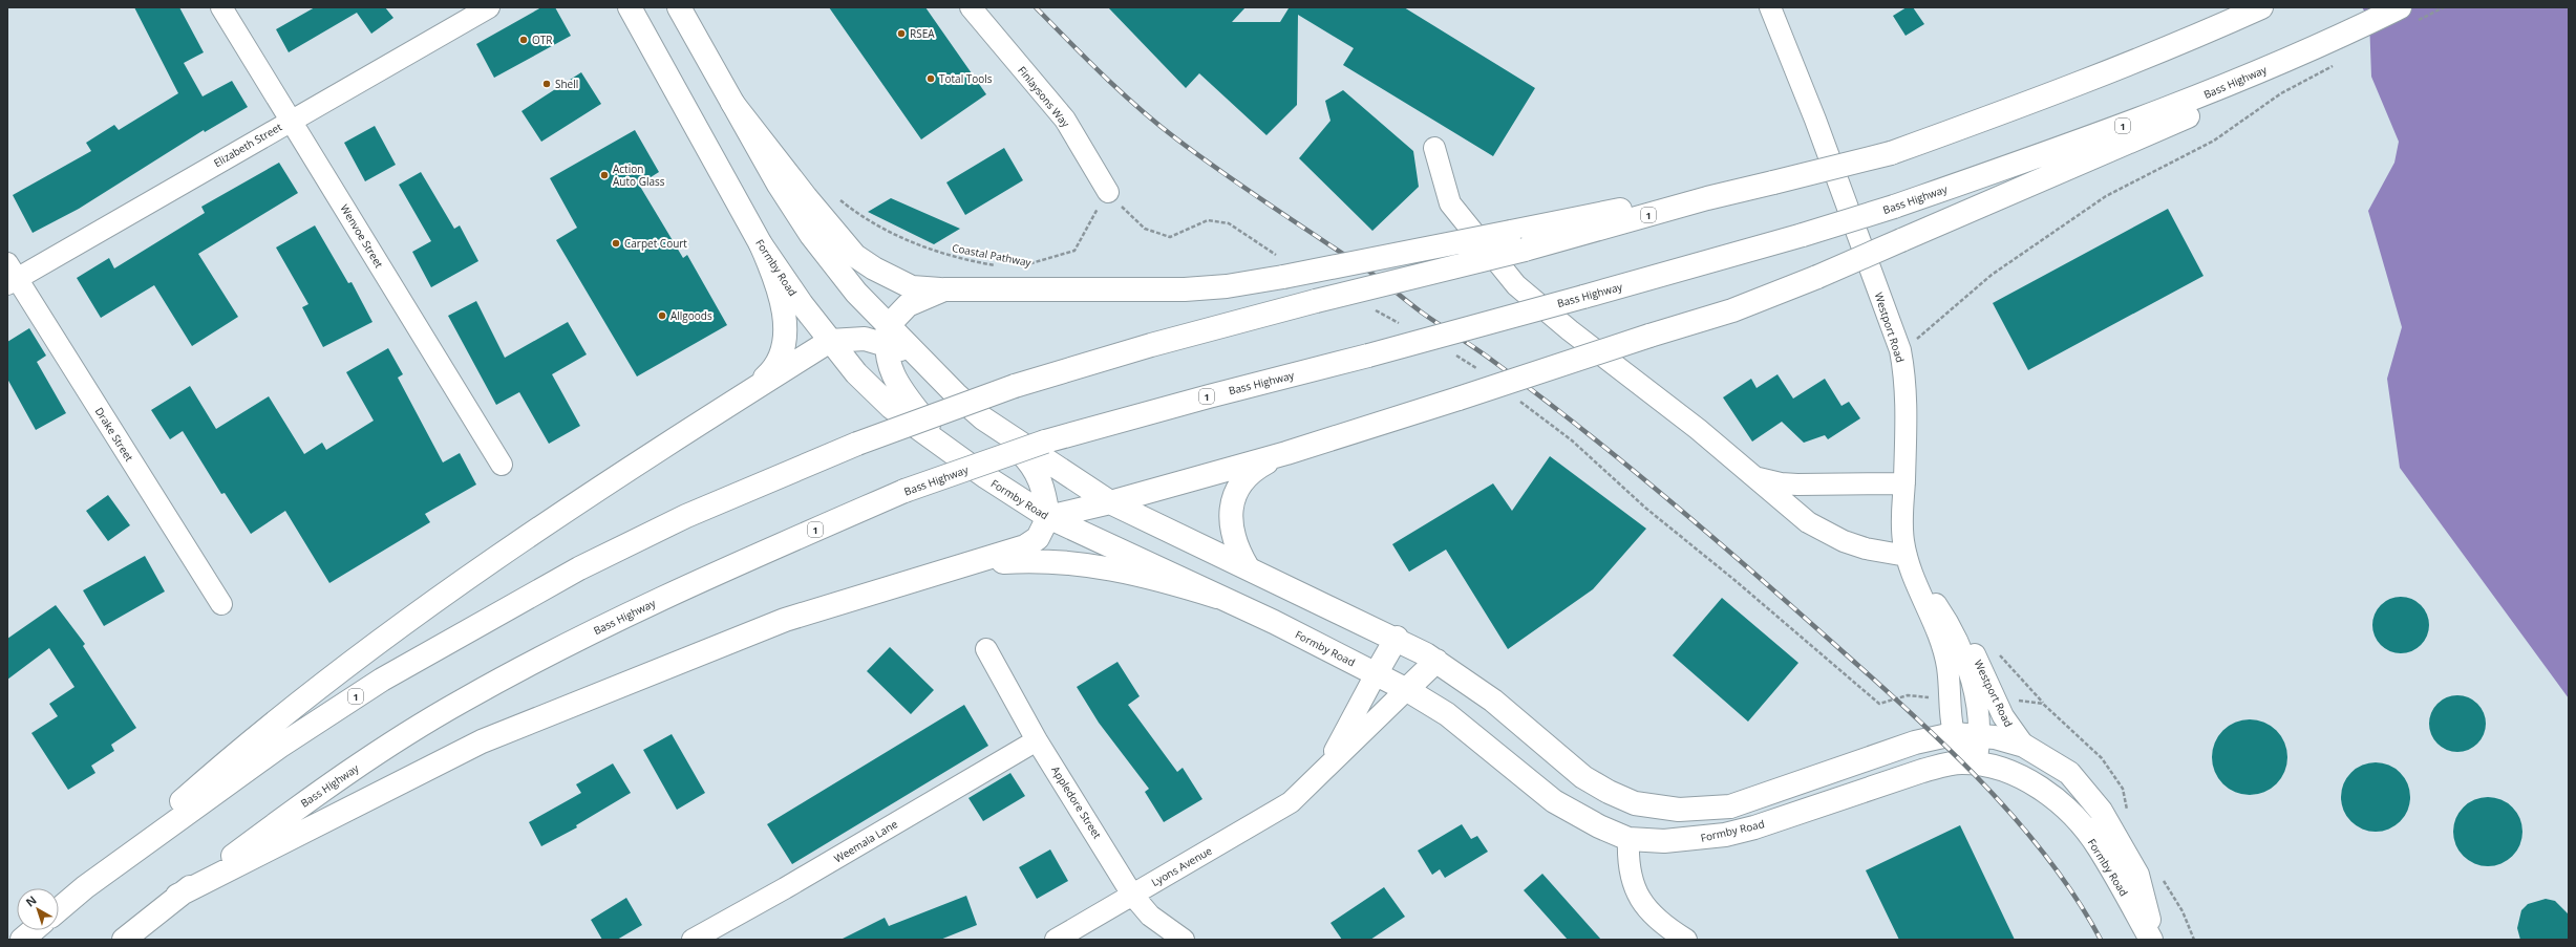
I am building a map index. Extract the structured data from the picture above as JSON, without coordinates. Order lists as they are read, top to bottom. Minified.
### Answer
{"streets":{"main road":["Bass Highway","1","Formby Road"],"street":["Finlaysons Way","Elizabeth Street","Wenvoe Street","Westport Road","Drake Street","Appledore Street","Weemala Lane","Lyons Avenue"],"path":["Coastal Pathway"]},"crossings":[["Elizabeth Street","Wenvoe Street"],["Elizabeth Street","Drake Street"],["Formby Road","Westport Road"],["Formby Road","Lyons Avenue"],["Appledore Street","Weemala Lane"],["Appledore Street","Lyons Avenue"]],"places":["RSEA","OTR","Total Tools","Shell","Action Auto Glass","Carpet Court","Allgoods"],"north":"top left"}
